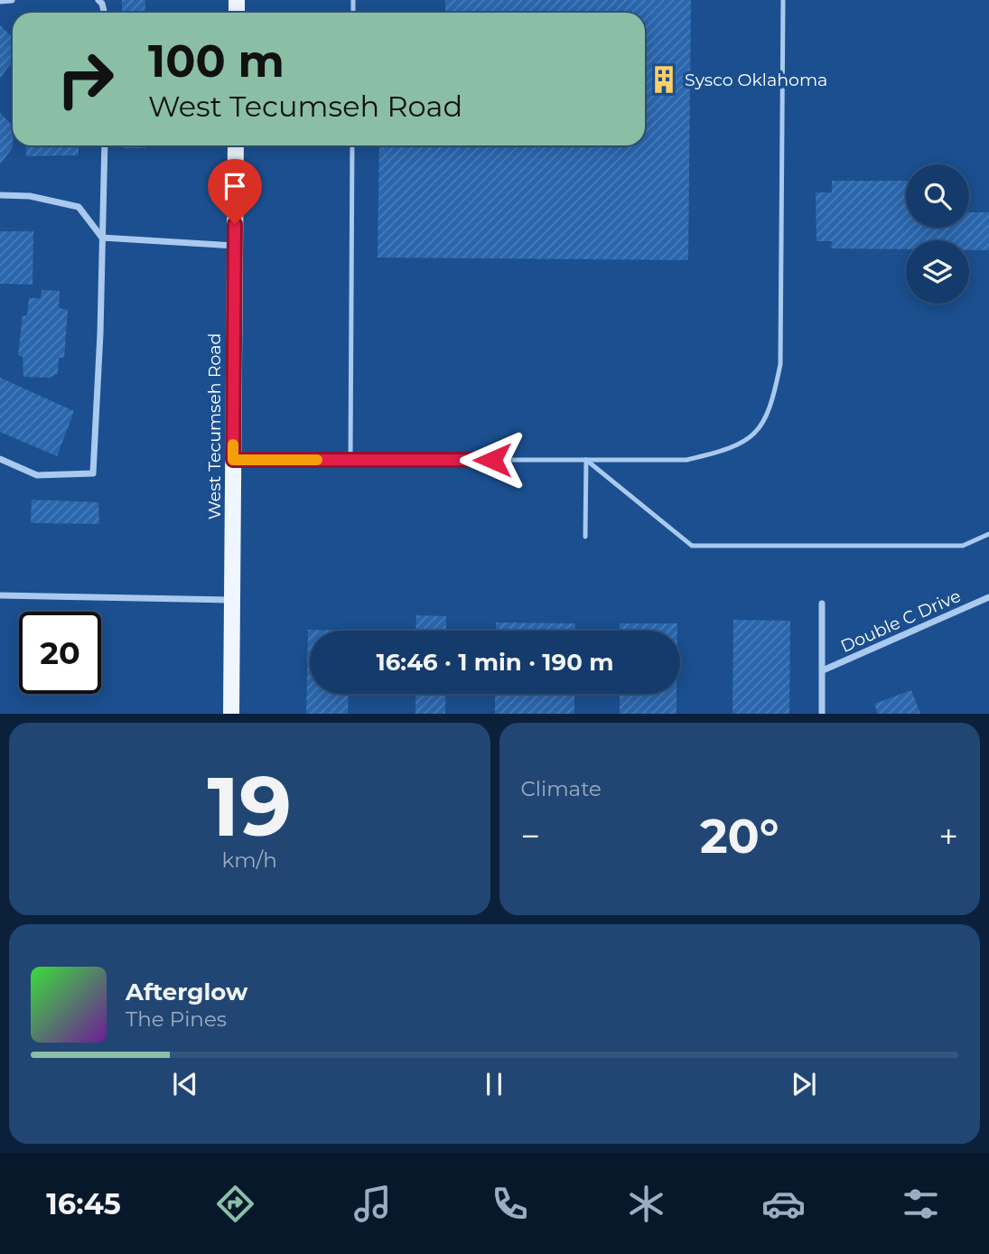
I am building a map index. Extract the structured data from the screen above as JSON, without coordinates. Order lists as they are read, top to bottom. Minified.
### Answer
{"streets":{"main road":["West Tecumseh Road"],"street":["Double C Drive"]},"places":{"building":["Sysco Oklahoma"]},"page":{"turn":["100 m","West Tecumseh Road"],"limit":"20","trip":"16:46 · 1 min · 190 m","tile":[["19","km/h"],"Climate"],"heat":["−","20°","+"],"song":["Afterglow","The Pines"],"tabs":"16:45"}}
